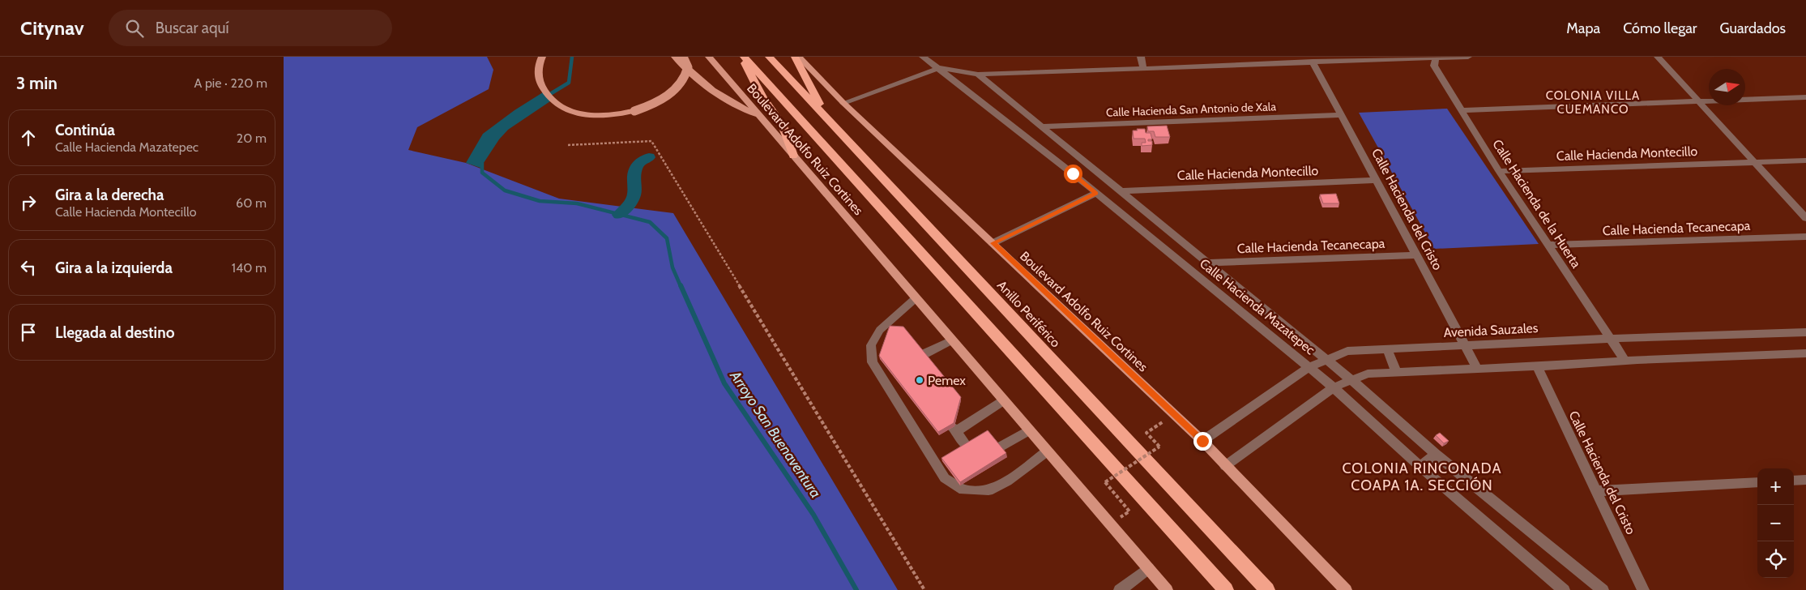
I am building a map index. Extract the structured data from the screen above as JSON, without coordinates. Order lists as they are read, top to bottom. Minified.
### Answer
{"streets":{"highway":["Anillo Periférico"],"main road":["Boulevard Adolfo Ruiz Cortines"],"street":["Calle Hacienda San Antonio de Xala","Calle Hacienda Montecillo","Calle Hacienda de la Huerta","Calle Hacienda del Cristo","Calle Hacienda Tecanecapa","Calle Hacienda Mazatepec","Avenida Sauzales"]},"crossings":[["Calle Hacienda San Antonio de Xala","Calle Hacienda del Cristo"],["Calle Hacienda San Antonio de Xala","Calle Hacienda Mazatepec"],["Boulevard Adolfo Ruiz Cortines","Avenida Sauzales"],["Calle Hacienda Montecillo","Calle Hacienda de la Huerta"],["Calle Hacienda Montecillo","Calle Hacienda del Cristo"],["Calle Hacienda Montecillo","Calle Hacienda Mazatepec"],["Calle Hacienda de la Huerta","Calle Hacienda Tecanecapa"],["Calle Hacienda de la Huerta","Avenida Sauzales"],["Calle Hacienda del Cristo","Calle Hacienda Tecanecapa"],["Calle Hacienda del Cristo","Avenida Sauzales"],["Calle Hacienda Tecanecapa","Calle Hacienda Mazatepec"],["Calle Hacienda Mazatepec","Avenida Sauzales"]],"districts":["COLONIA VILLA CUEMANCO","COLONIA RINCONADA COAPA 1A. SECCIÓN"],"water":["Arroyo San Buenaventura"],"places":["Pemex"],"north":"right","page":{"header":"Citynav","search":"Buscar aquí","nav":["Mapa","Cómo llegar","Guardados"],"heading":["3 min","A pie · 220 m"],"list":[["Continúa","Calle Hacienda Mazatepec","20 m"],["Gira a la derecha","Calle Hacienda Montecillo","60 m"],["Gira a la izquierda","140 m"],"Llegada al destino"],"map_buttons":["+","−"]}}
